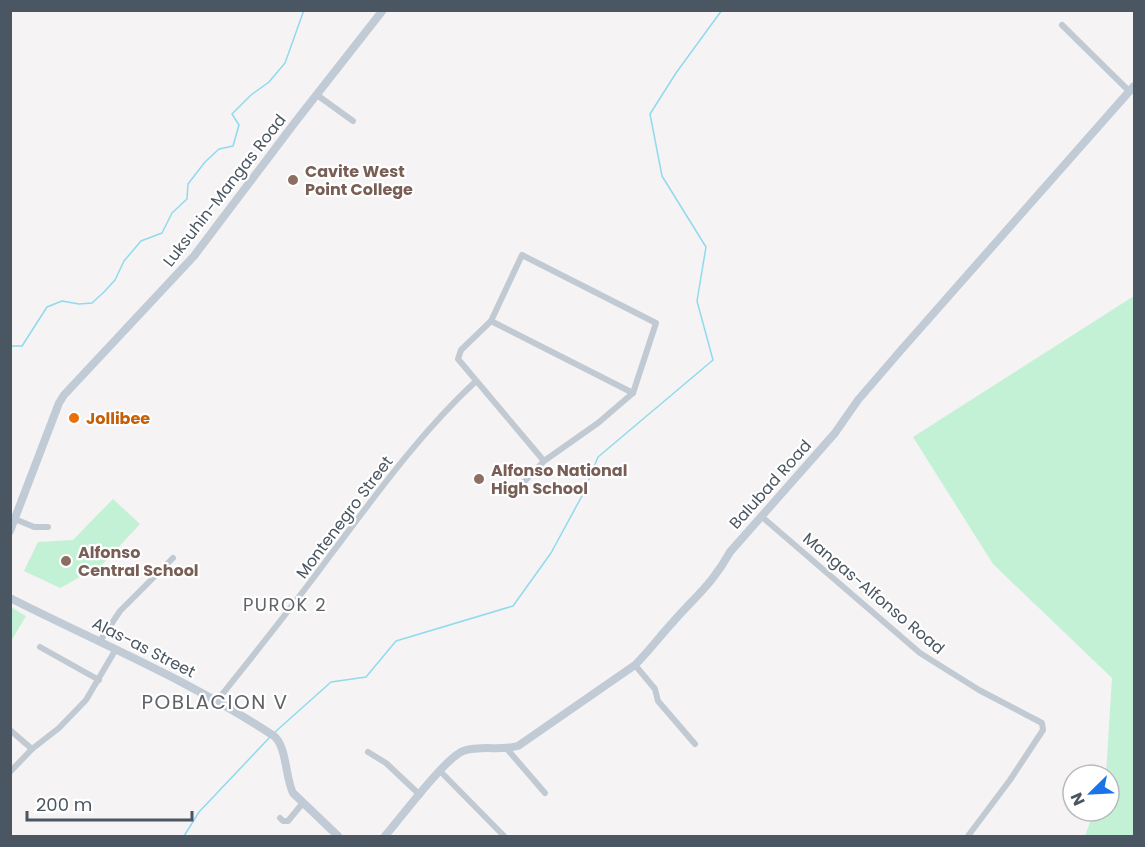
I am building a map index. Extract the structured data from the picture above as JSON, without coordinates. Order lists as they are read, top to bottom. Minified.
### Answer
{"streets":{"street":["Luksuhin-Mangas Road","Balubad Road","Montenegro Street","Mangas-Alfonso Road","Alas-as Street"]},"crossings":[["Balubad Road","Mangas-Alfonso Road"],["Montenegro Street","Alas-as Street"]],"districts":["PUROK 2","POBLACION V"],"places":["Cavite West Point College","Jollibee","Alfonso National High School","Alfonso Central School"],"scale_bar":"200 m","north":"bottom left"}
